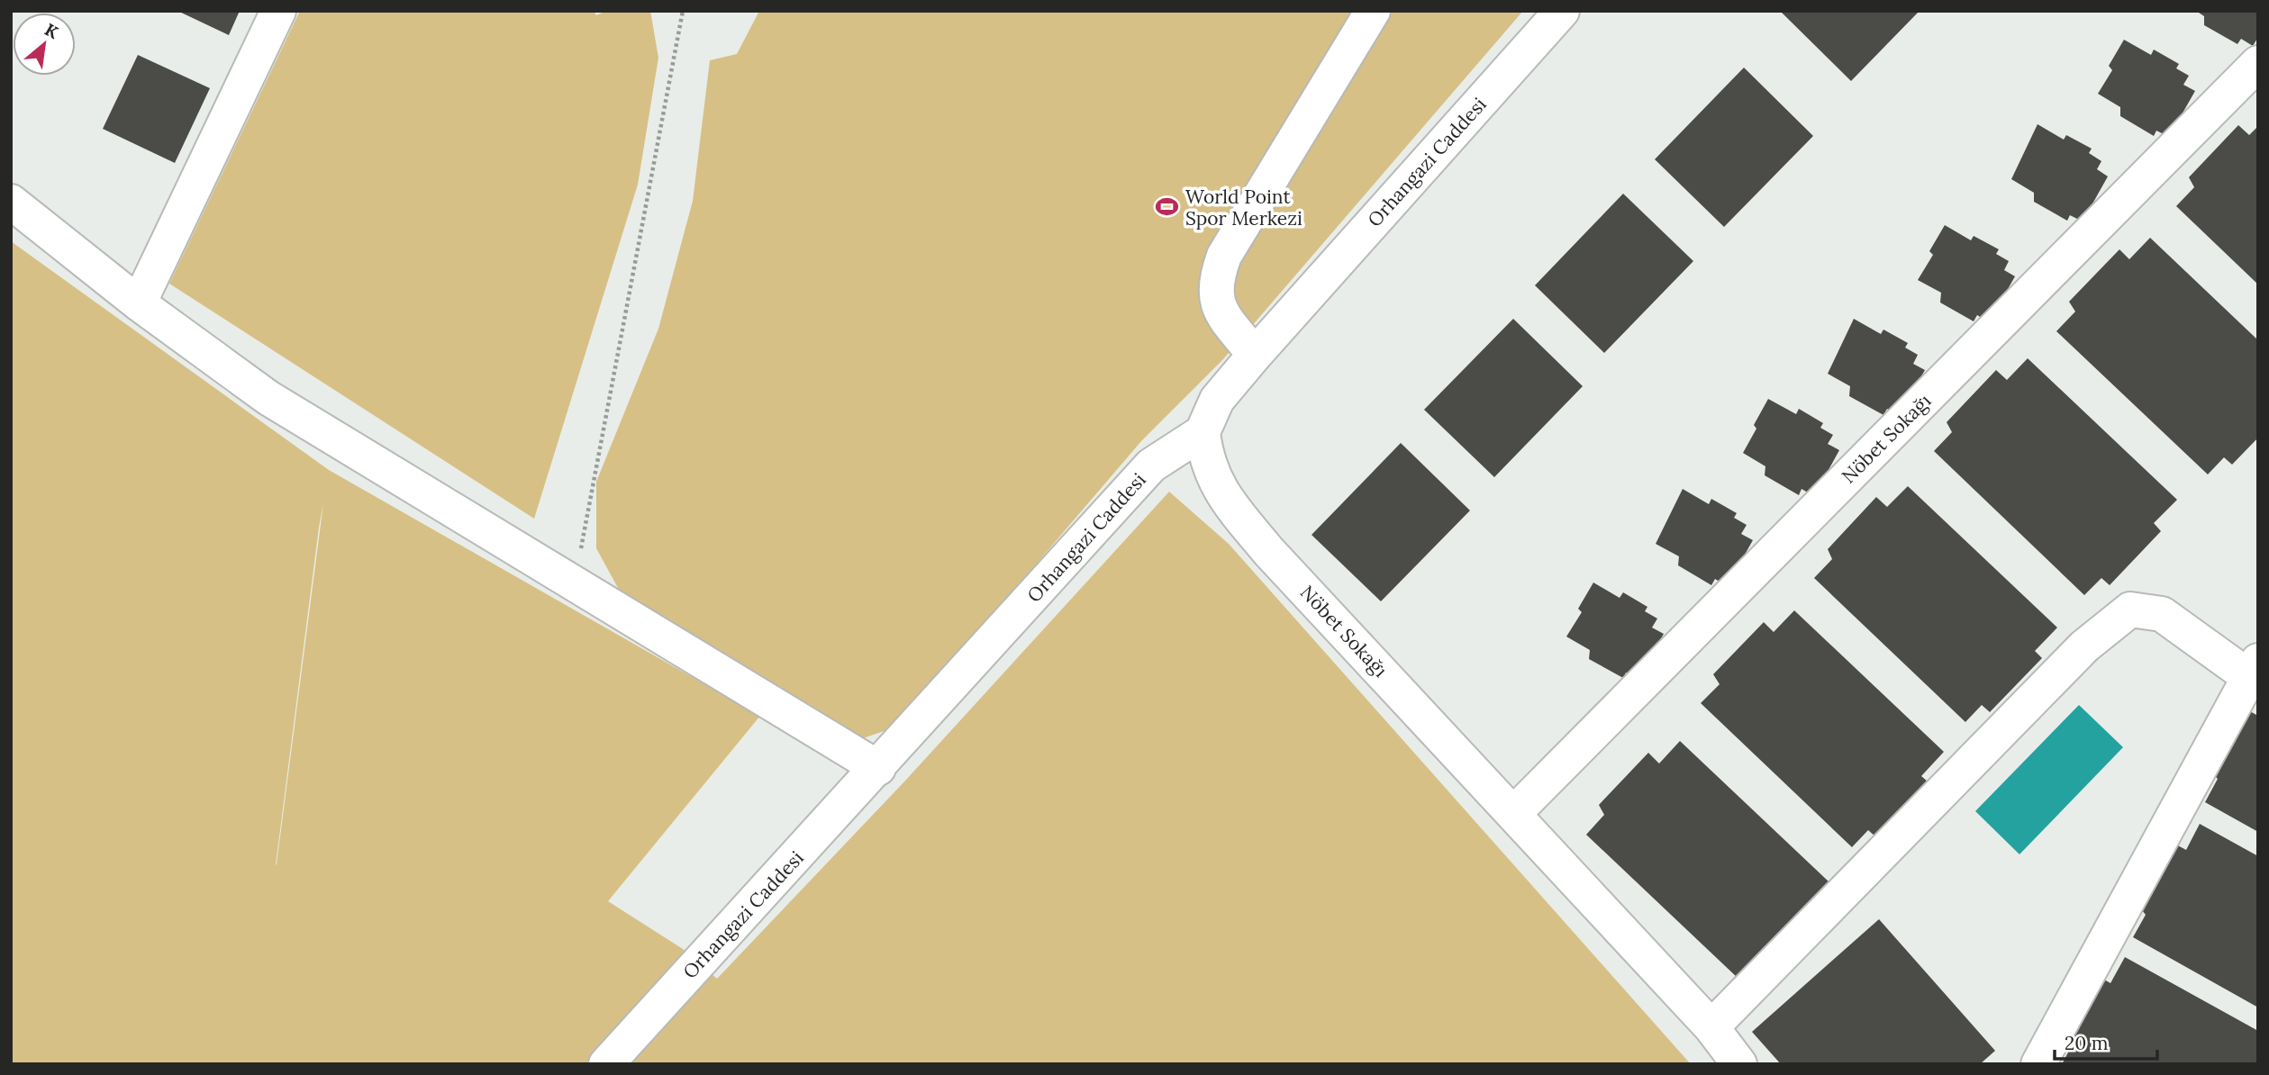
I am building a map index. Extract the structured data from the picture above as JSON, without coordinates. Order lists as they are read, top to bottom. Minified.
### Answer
{"streets":{"street":["Orhangazi Caddesi","Nöbet Sokağı"]},"crossings":[["Orhangazi Caddesi","Nöbet Sokağı"]],"places":{"sports":["World Point Spor Merkezi"]},"scale_bar":"20 m","north":"top right"}
